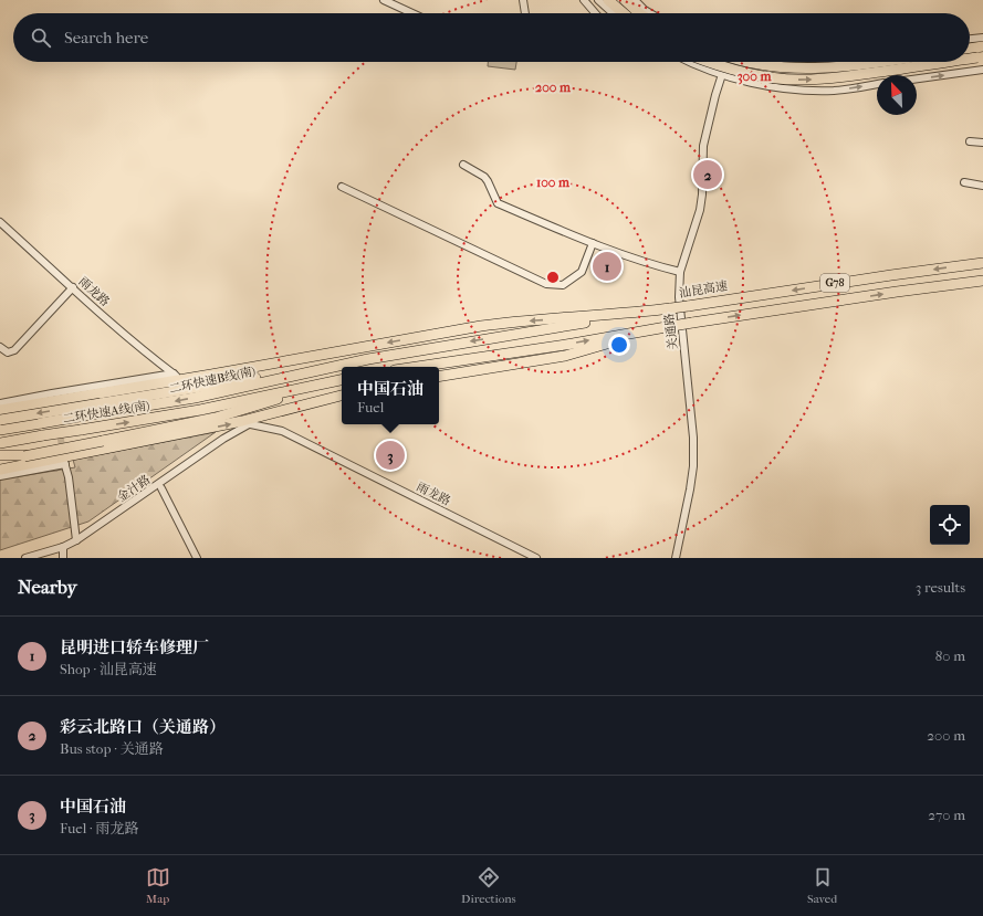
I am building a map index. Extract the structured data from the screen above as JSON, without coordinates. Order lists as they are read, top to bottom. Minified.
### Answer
{"streets":{"highway":["G78","汕昆高速","二环快速B线(南)","二环快速A线(南)"],"street":["雨龙路","关通路","金汁路"]},"crossings":[["汕昆高速","二环快速B线(南)"],["雨龙路","金汁路"]],"north":"top left","page":{"search":"Search here","pins":["2","1","3"],"popup":["中国石油","Fuel"],"heading":["Nearby","3 results"],"list":[{"mark":"1","name":"昆明进口轿车修理厂","note":"Shop · 汕昆高速","value":"80 m"},{"mark":"2","name":"彩云北路口（关通路）","note":"Bus stop · 关通路","value":"200 m"},{"mark":"3","name":"中国石油","note":"Fuel · 雨龙路","value":"270 m"}],"nav":["Map","Directions","Saved"]},"rings":["300 m","200 m","100 m"]}
